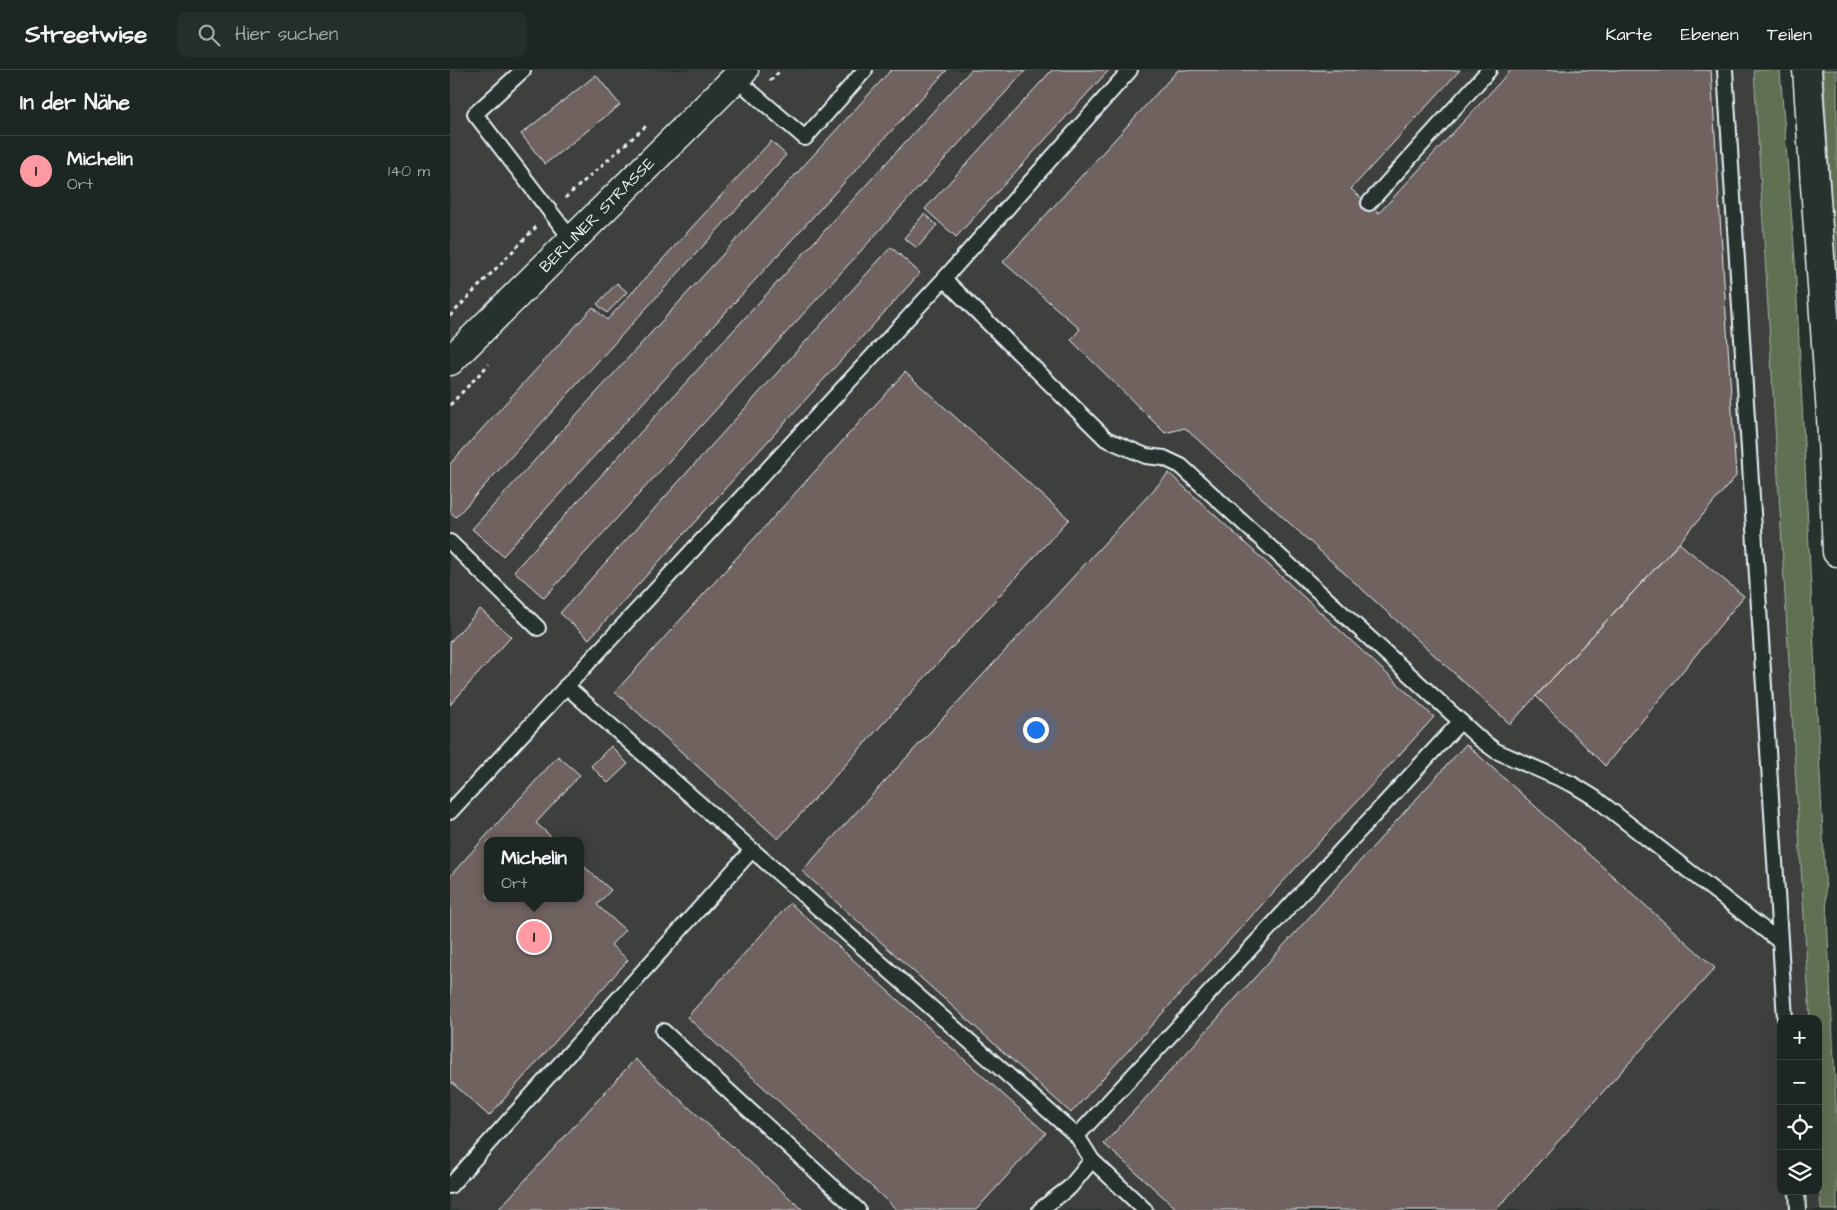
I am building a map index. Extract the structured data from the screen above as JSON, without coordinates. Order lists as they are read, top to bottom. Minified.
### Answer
{"streets":{"main road":["BERLINER STRASSE"]},"page":{"header":"Streetwise","search":"Hier suchen","nav":["Karte","Ebenen","Teilen"],"heading":"In der Nähe","list":[{"mark":"1","name":"Michelin","note":"Ort","value":"140 m"}],"popup":["Michelin","Ort"],"pins":"1","map_buttons":["+","−"]}}
